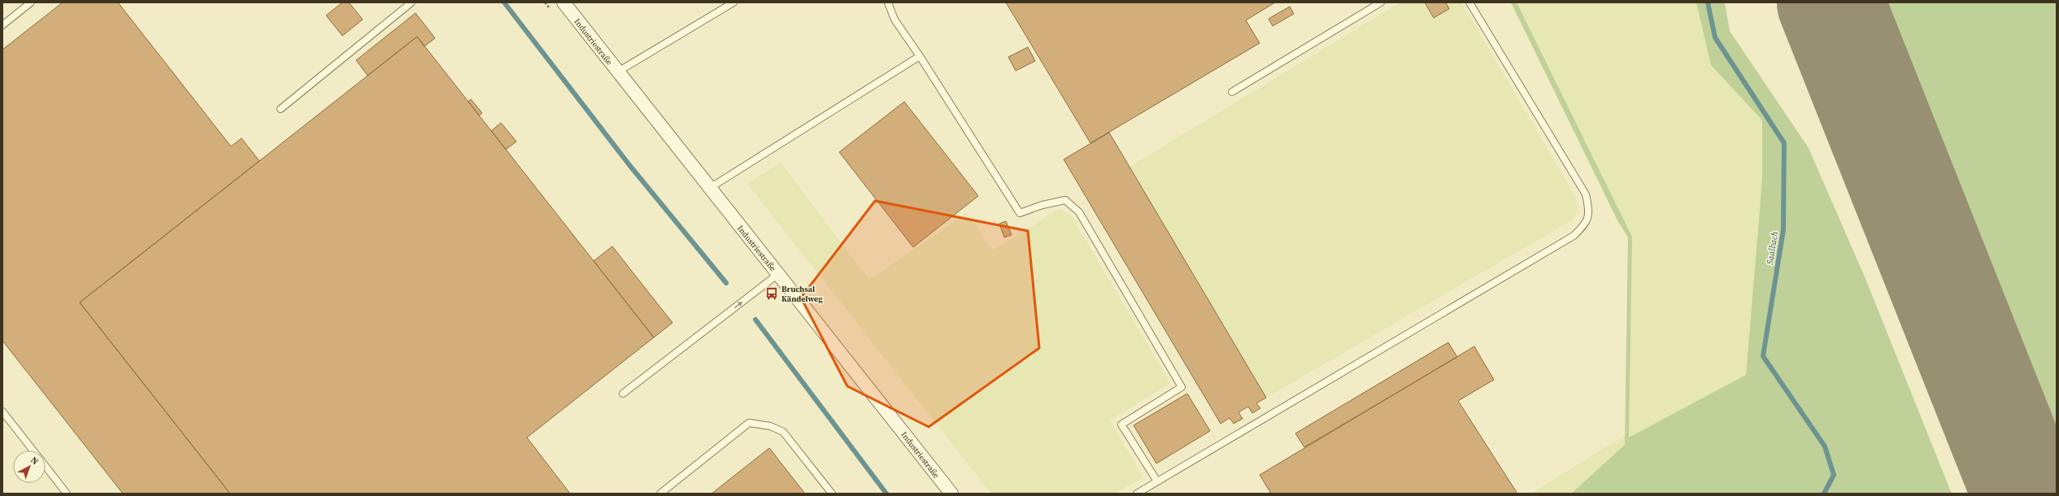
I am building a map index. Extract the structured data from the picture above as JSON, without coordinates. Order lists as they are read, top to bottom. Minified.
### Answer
{"streets":{"street":["Industriestraße"]},"water":["Saalbach"],"places":{"bus stop":["Bruchsal Kändelweg"]},"north":"top right"}
